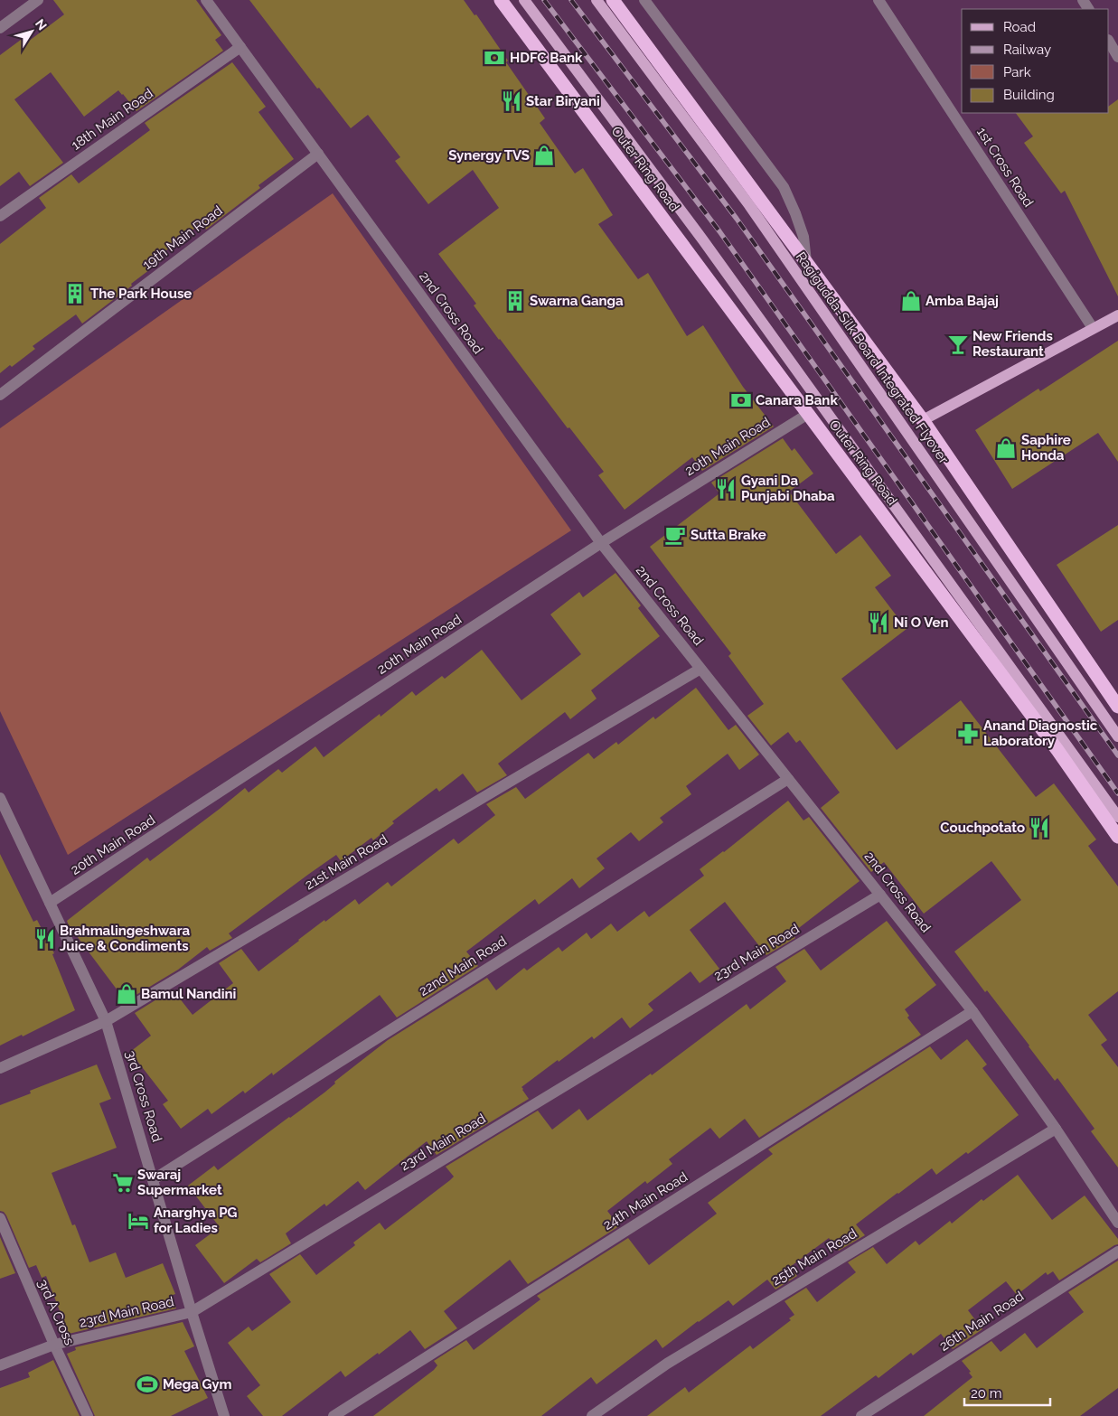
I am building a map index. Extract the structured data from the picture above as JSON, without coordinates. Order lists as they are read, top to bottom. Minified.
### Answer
{"streets":{"highway":["Outer Ring Road"],"main road":["Ragigudda-Silk Board Integrated Flyover"],"street":["18th Main Road","1st Cross Road","19th Main Road","2nd Cross Road","20th Main Road","21st Main Road","23rd Main Road","22nd Main Road","3rd Cross Road","24th Main Road","25th Main Road","3rd A Cross","26th Main Road"]},"crossings":[["18th Main Road","2nd Cross Road"],["Outer Ring Road","20th Main Road"],["19th Main Road","2nd Cross Road"],["2nd Cross Road","20th Main Road"],["2nd Cross Road","21st Main Road"],["2nd Cross Road","23rd Main Road"],["2nd Cross Road","22nd Main Road"],["2nd Cross Road","24th Main Road"],["2nd Cross Road","25th Main Road"],["20th Main Road","3rd Cross Road"],["21st Main Road","3rd Cross Road"],["23rd Main Road","3rd Cross Road"],["23rd Main Road","3rd A Cross"],["22nd Main Road","3rd Cross Road"]],"places":{"bank":["HDFC Bank","Canara Bank"],"restaurant":["Star Biryani","Gyani Da Punjabi Dhaba","Ni O Ven","Couchpotato","Brahmalingeshwara Juice & Condiments"],"shop":["Synergy TVS","Amba Bajaj","Saphire Honda","Bamul Nandini"],"building":["The Park House","Swarna Ganga"],"bar":["New Friends Restaurant"],"cafe":["Sutta Brake"],"pharmacy":["Anand Diagnostic Laboratory"],"supermarket":["Swaraj Supermarket"],"hotel":["Anarghya PG for Ladies"],"sports":["Mega Gym"]},"legend":["Road","Railway","Park","Building"],"scale_bar":"20 m","north":"top right"}
